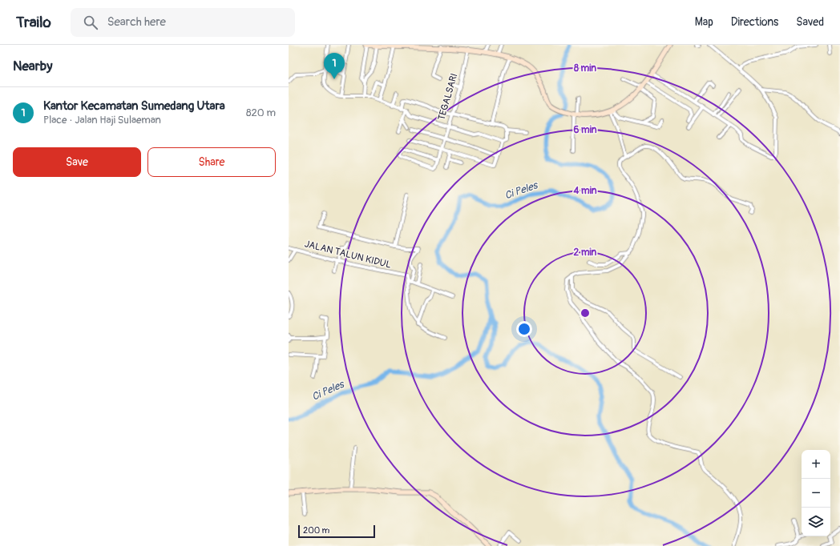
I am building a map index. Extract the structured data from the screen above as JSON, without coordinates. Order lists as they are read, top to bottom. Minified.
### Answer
{"streets":{"street":["TEGALSARI","JALAN TALUN KIDUL"]},"water":["Ci Peles"],"scale_bar":"200 m","page":{"header":"Trailo","search":"Search here","nav":["Map","Directions","Saved"],"heading":"Nearby","pins":"1","list":[{"mark":"1","name":"Kantor Kecamatan Sumedang Utara","note":"Place · Jalan Haji Sulaeman","value":"820 m"}],"buttons":["Save","Share"],"map_buttons":["+","−"],"scale":"200 m"},"rings":["8 min","6 min","4 min","2 min"]}
